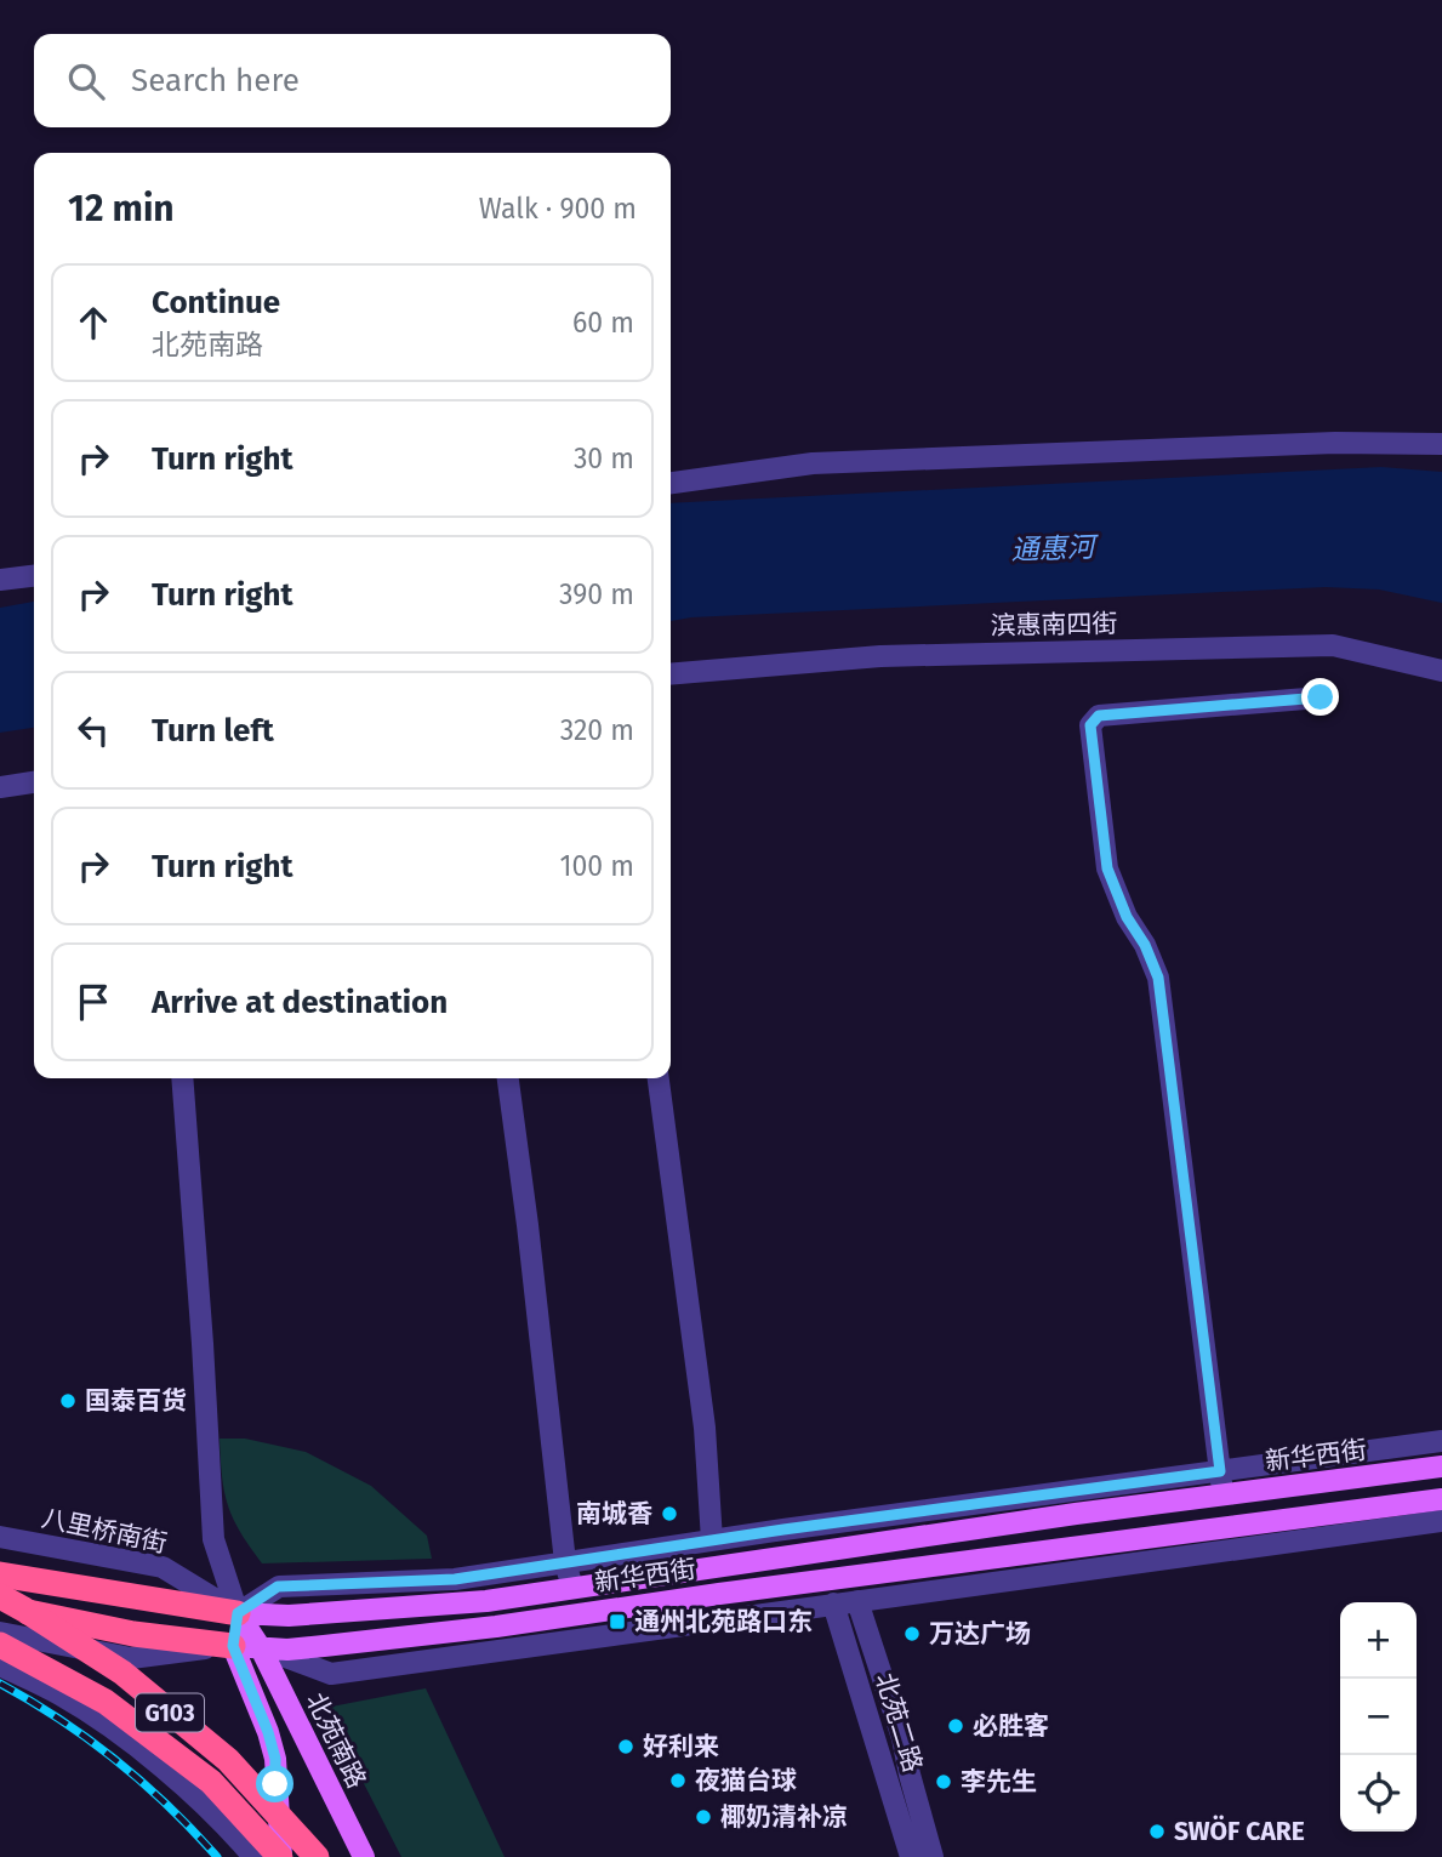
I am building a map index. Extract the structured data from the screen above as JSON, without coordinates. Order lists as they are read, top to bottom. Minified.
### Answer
{"streets":{"highway":["G103"],"main road":["新华西街","北苑南路"],"street":["滨惠南四街","八里桥南街","北苑二路"]},"crossings":[["新华西街","八里桥南街"],["新华西街","北苑南路"],["八里桥南街","北苑南路"]],"water":["通惠河"],"places":{"other":["国泰百货","南城香","万达广场","必胜客","好利来","夜猫台球","李先生","椰奶清补凉","SWÖF CARE"],"transit":["通州北苑路口东"]},"page":{"search":"Search here","heading":["12 min","Walk · 900 m"],"list":[["Continue","北苑南路","60 m"],["Turn right","30 m"],["Turn right","390 m"],["Turn left","320 m"],["Turn right","100 m"],"Arrive at destination"],"map_buttons":["+","−"]}}
